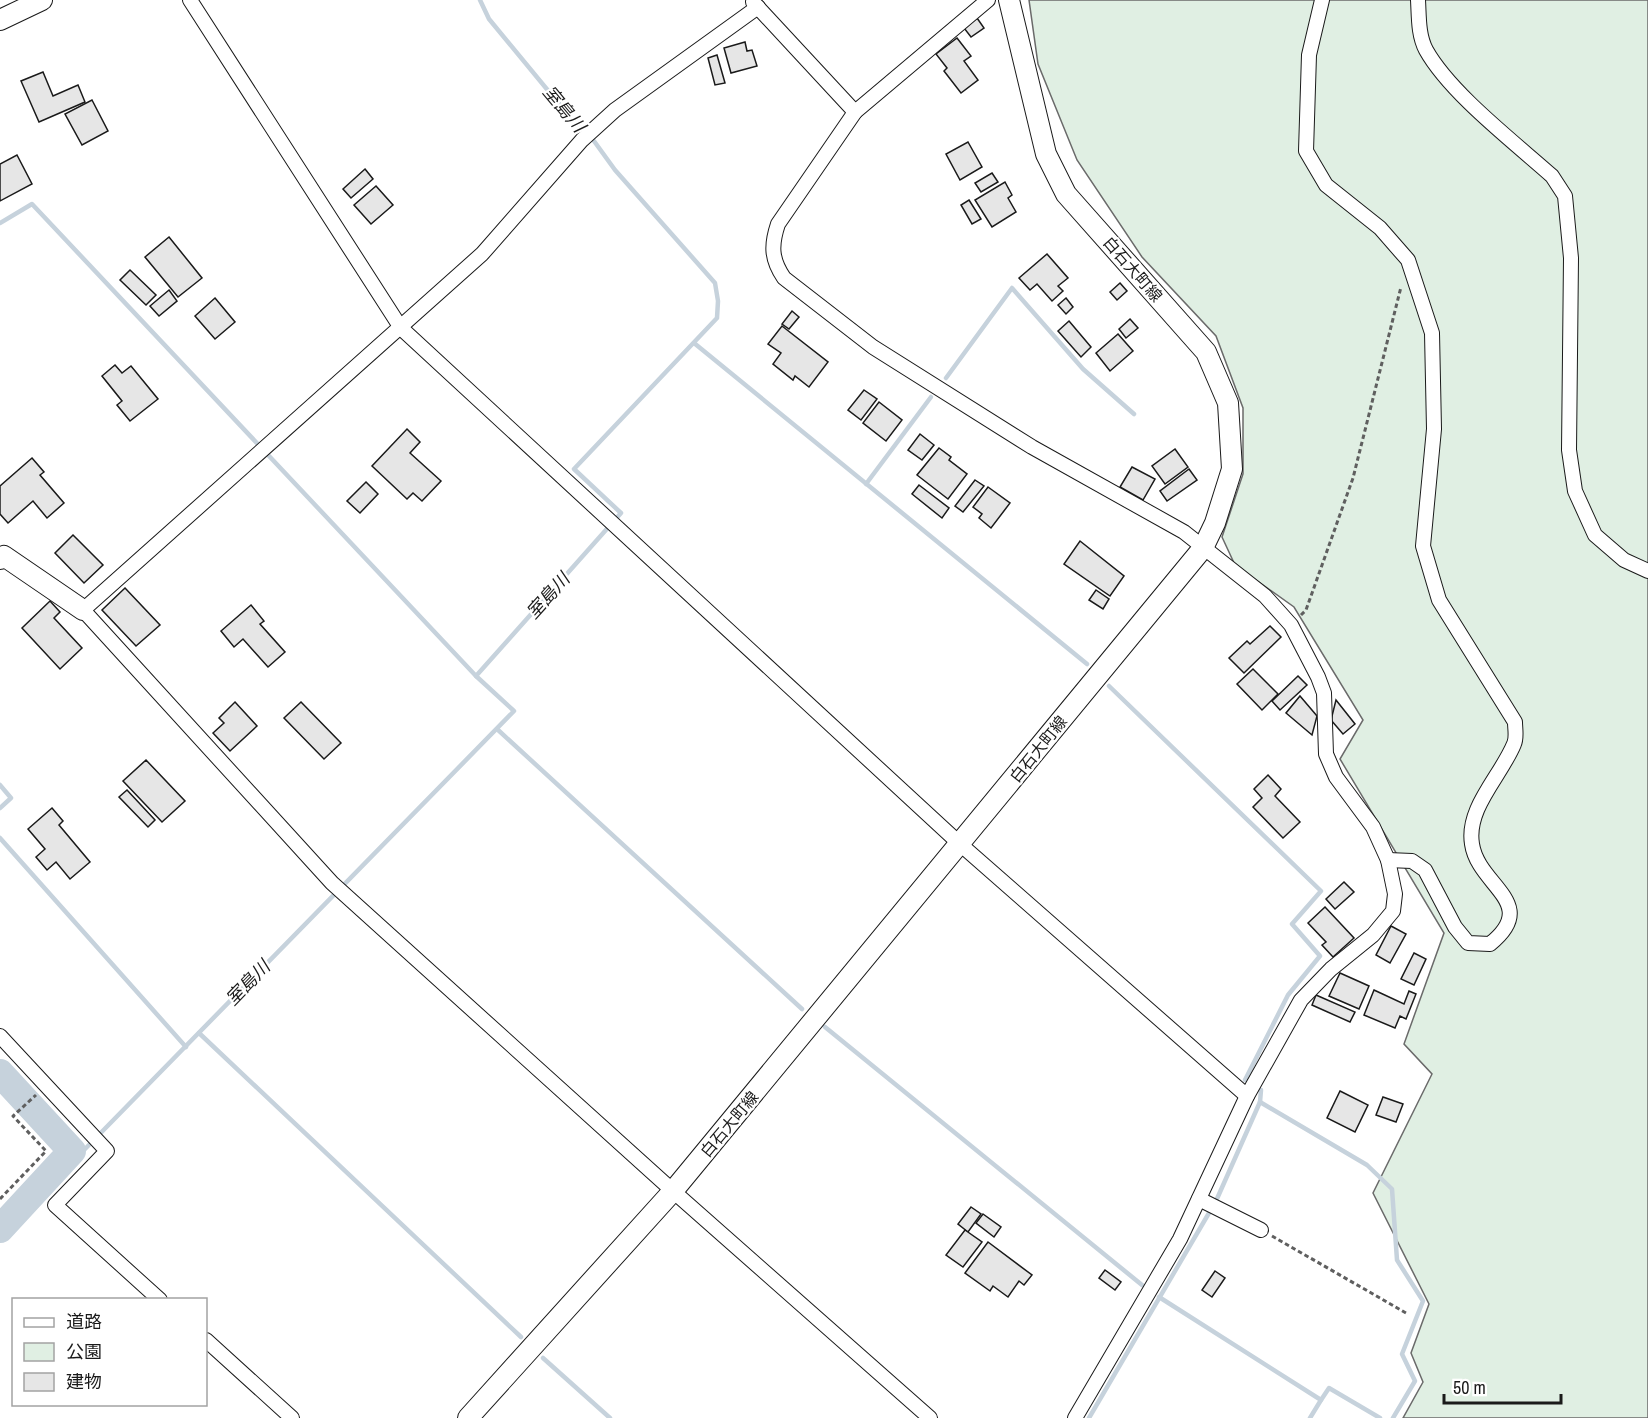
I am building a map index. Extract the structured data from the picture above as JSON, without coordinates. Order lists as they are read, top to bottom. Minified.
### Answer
{"streets":{"main road":["白石大町線"]},"water":["室島川"],"legend":["道路","公園","建物"],"scale_bar":"50 m"}
